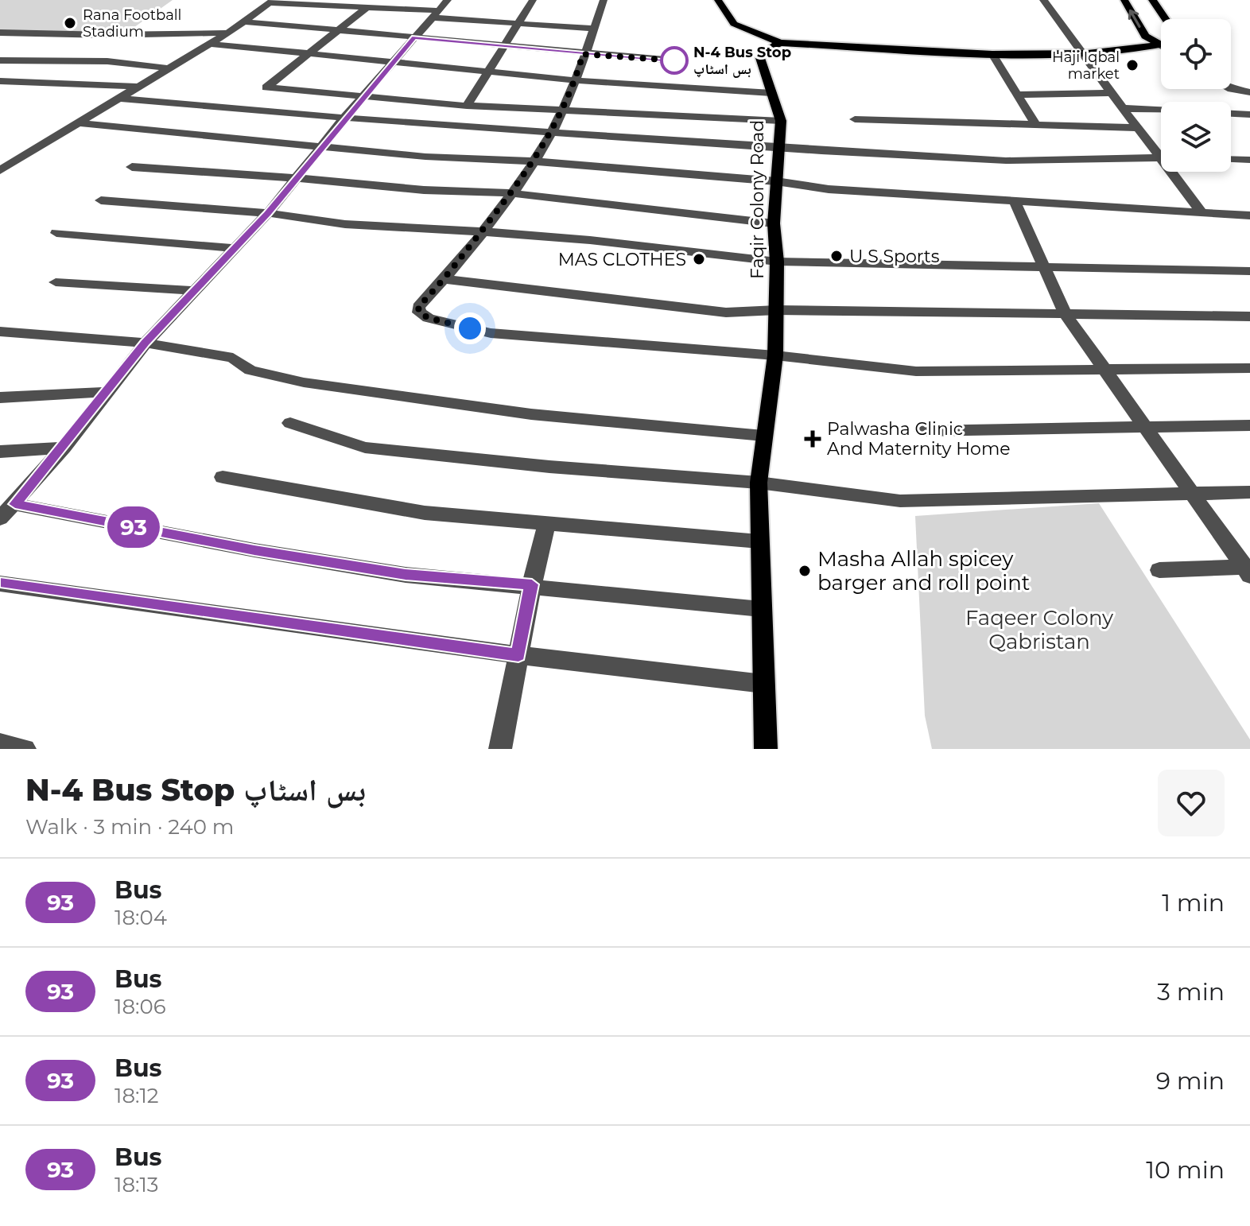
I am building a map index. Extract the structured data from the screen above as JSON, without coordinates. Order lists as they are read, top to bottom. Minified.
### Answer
{"streets":{"main road":["Faqir Colony Road"]},"parks":["Faqeer Colony Qabristan"],"places":{"other":["Rana Football Stadium","N-4 Bus Stop بس اسٹاپ","Haji Iqbal market","U S Sports","MAS CLOTHES","Masha Allah spicey barger and roll point"],"health":["Palwasha Clinic And Maternity Home"]},"lines":["bus line 93"],"page":{"on_map":"93","heading":["N-4 Bus Stop بس اسٹاپ","Walk · 3 min · 240 m"],"list":[{"mark":"93","name":"Bus","note":"18:04","value":"1 min"},{"mark":"93","name":"Bus","note":"18:06","value":"3 min"},{"mark":"93","name":"Bus","note":"18:12","value":"9 min"},{"mark":"93","name":"Bus","note":"18:13","value":"10 min"}]}}
